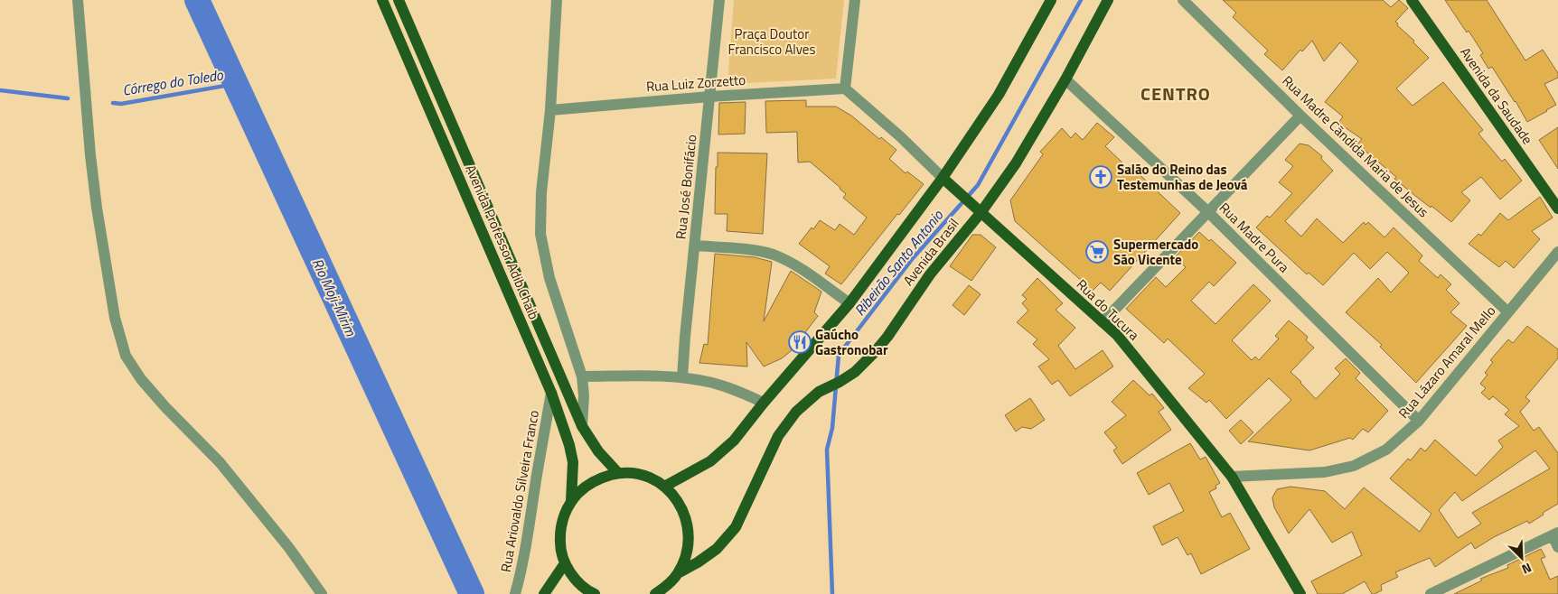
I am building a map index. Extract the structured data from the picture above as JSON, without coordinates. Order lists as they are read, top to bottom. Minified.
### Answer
{"streets":{"main road":["Avenida da Saudade","Avenida Professor Adib Chaib","Avenida Brasil","Rua do Tucura"],"street":["Rua Luiz Zorzetto","Rua Madre Cãndida Maria de Jesus","Rua José Bonifácio","Rua Madre Pura","Rua Lázaro Amaral Mello","Rua Ariovaldo Silveira Franco"]},"crossings":[["Rua Luiz Zorzetto","Rua José Bonifácio"],["Rua Luiz Zorzetto","Rua do Tucura"],["Rua Madre Cãndida Maria de Jesus","Rua Lázaro Amaral Mello"],["Rua Madre Pura","Avenida Brasil"],["Rua Madre Pura","Rua Lázaro Amaral Mello"],["Avenida Professor Adib Chaib","Rua Ariovaldo Silveira Franco"],["Avenida Brasil","Rua do Tucura"],["Rua do Tucura","Rua Lázaro Amaral Mello"]],"districts":["CENTRO"],"water":["Córrego do Toledo","Ribeirão Santo Antonio","Rio Moji-Mirim"],"parks":["Praça Doutor Francisco Alves"],"places":{"church":["Salão do Reino das Testemunhas de Jeová"],"supermarket":["Supermercado São Vicente"],"restaurant":["Gaúcho Gastronobar"]},"north":"bottom right"}
